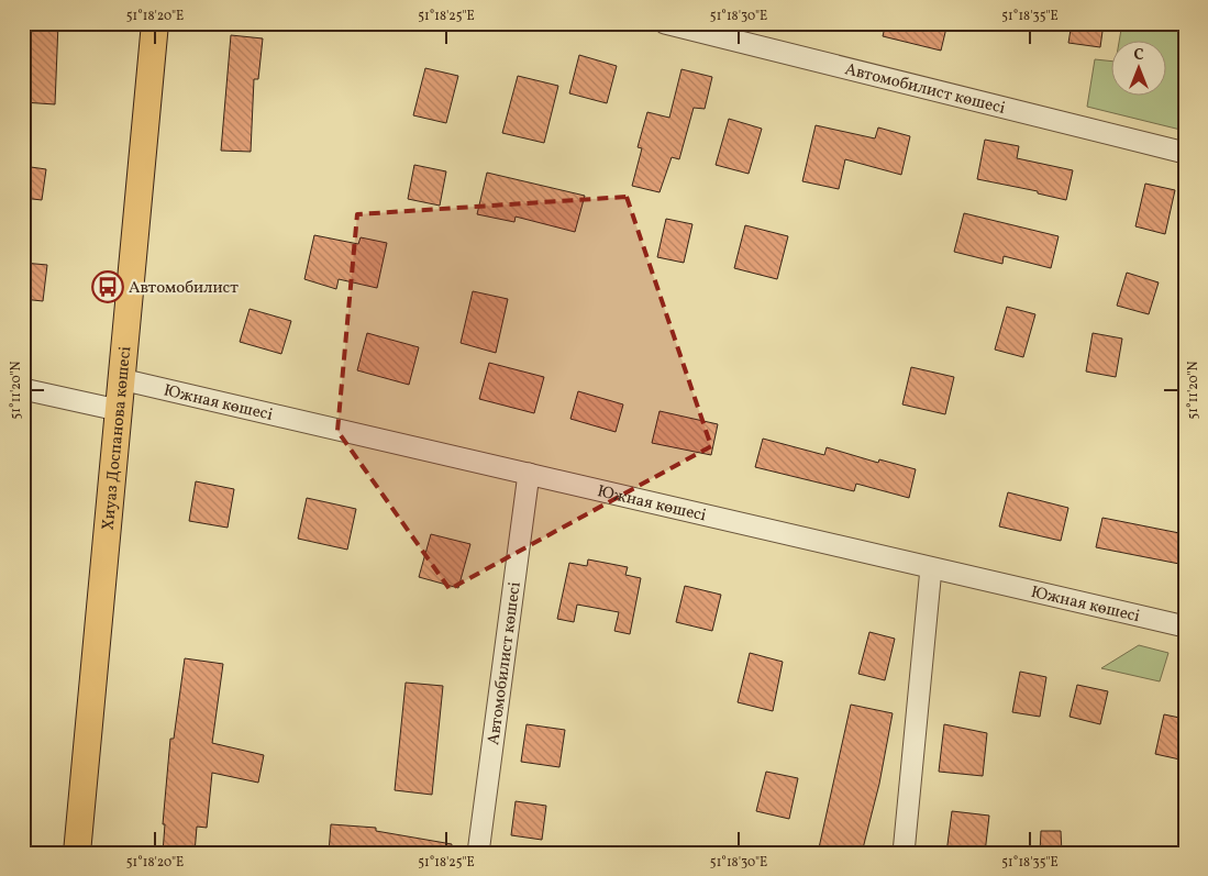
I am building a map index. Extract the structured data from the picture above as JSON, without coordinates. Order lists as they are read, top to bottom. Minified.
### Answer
{"streets":{"main road":["Хиуаз Доспанова көшесі"],"street":["Автомобилист көшесі","Южная көшесі"]},"crossings":[["Автомобилист көшесі","Южная көшесі"],["Южная көшесі","Хиуаз Доспанова көшесі"]],"places":{"bus stop":["Автомобилист"]},"north":"top","coordinates":["51°18'20\"E","51°18'25\"E","51°18'30\"E","51°18'35\"E","51°11'20\"N"]}
